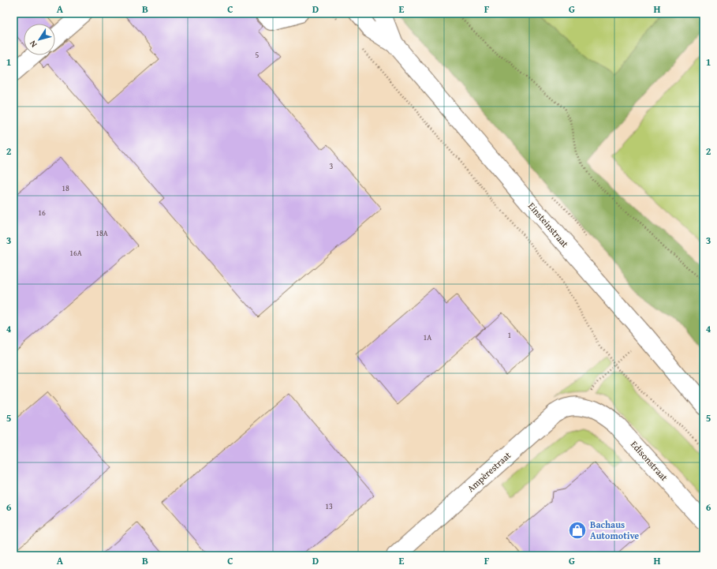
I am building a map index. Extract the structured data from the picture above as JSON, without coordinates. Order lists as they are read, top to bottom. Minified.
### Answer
{"streets":{"main road":["Einsteinstraat","Edisonstraat","Ampèrestraat"]},"crossings":[["Edisonstraat","Ampèrestraat"]],"places":{"shop":["Bachaus Automotive"]},"house_numbers":["5","3","18","16","18A","16A","1","1A","13"],"north":"bottom left","grid":{"columns":["A","B","C","D","E","F","G","H"],"rows":["1","2","3","4","5","6"]}}
